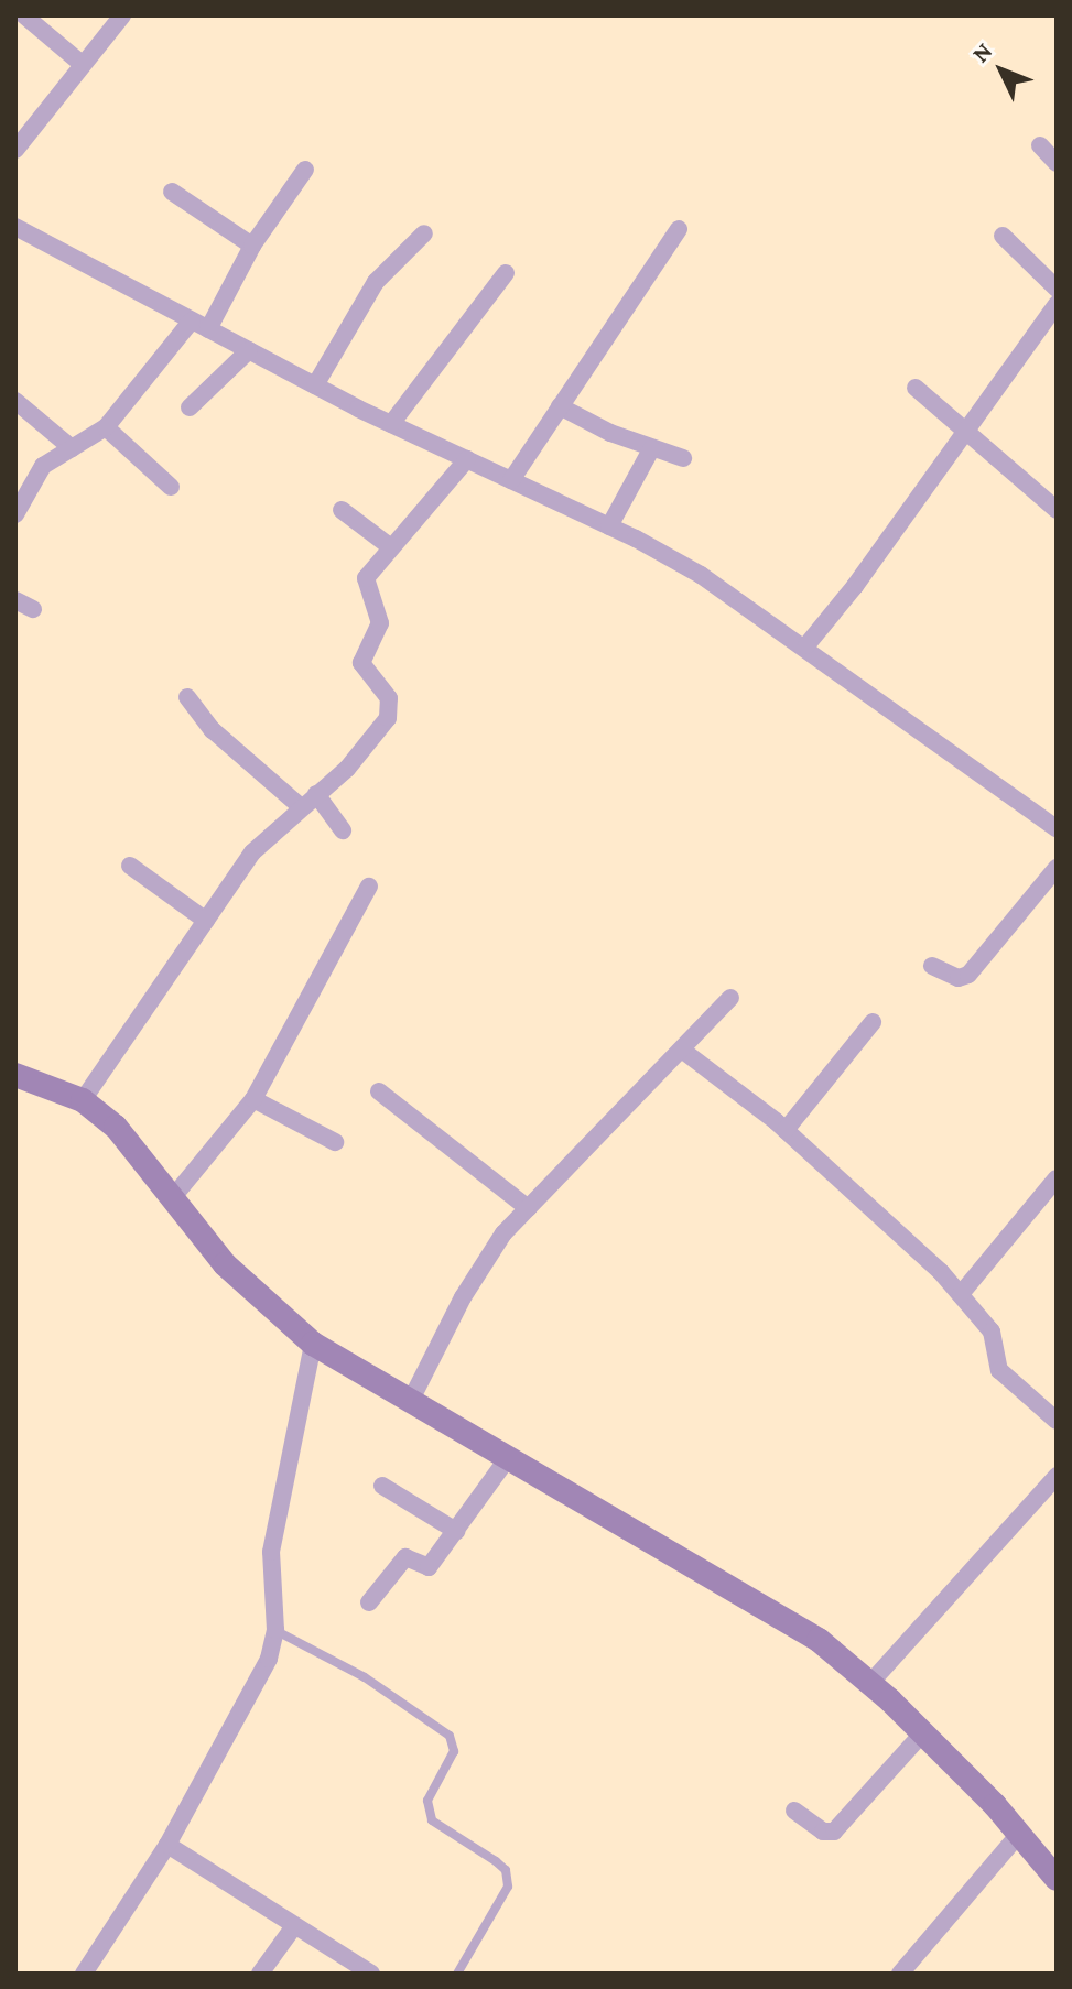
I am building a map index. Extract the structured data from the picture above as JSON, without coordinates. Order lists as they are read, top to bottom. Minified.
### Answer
{"north":"top left"}
